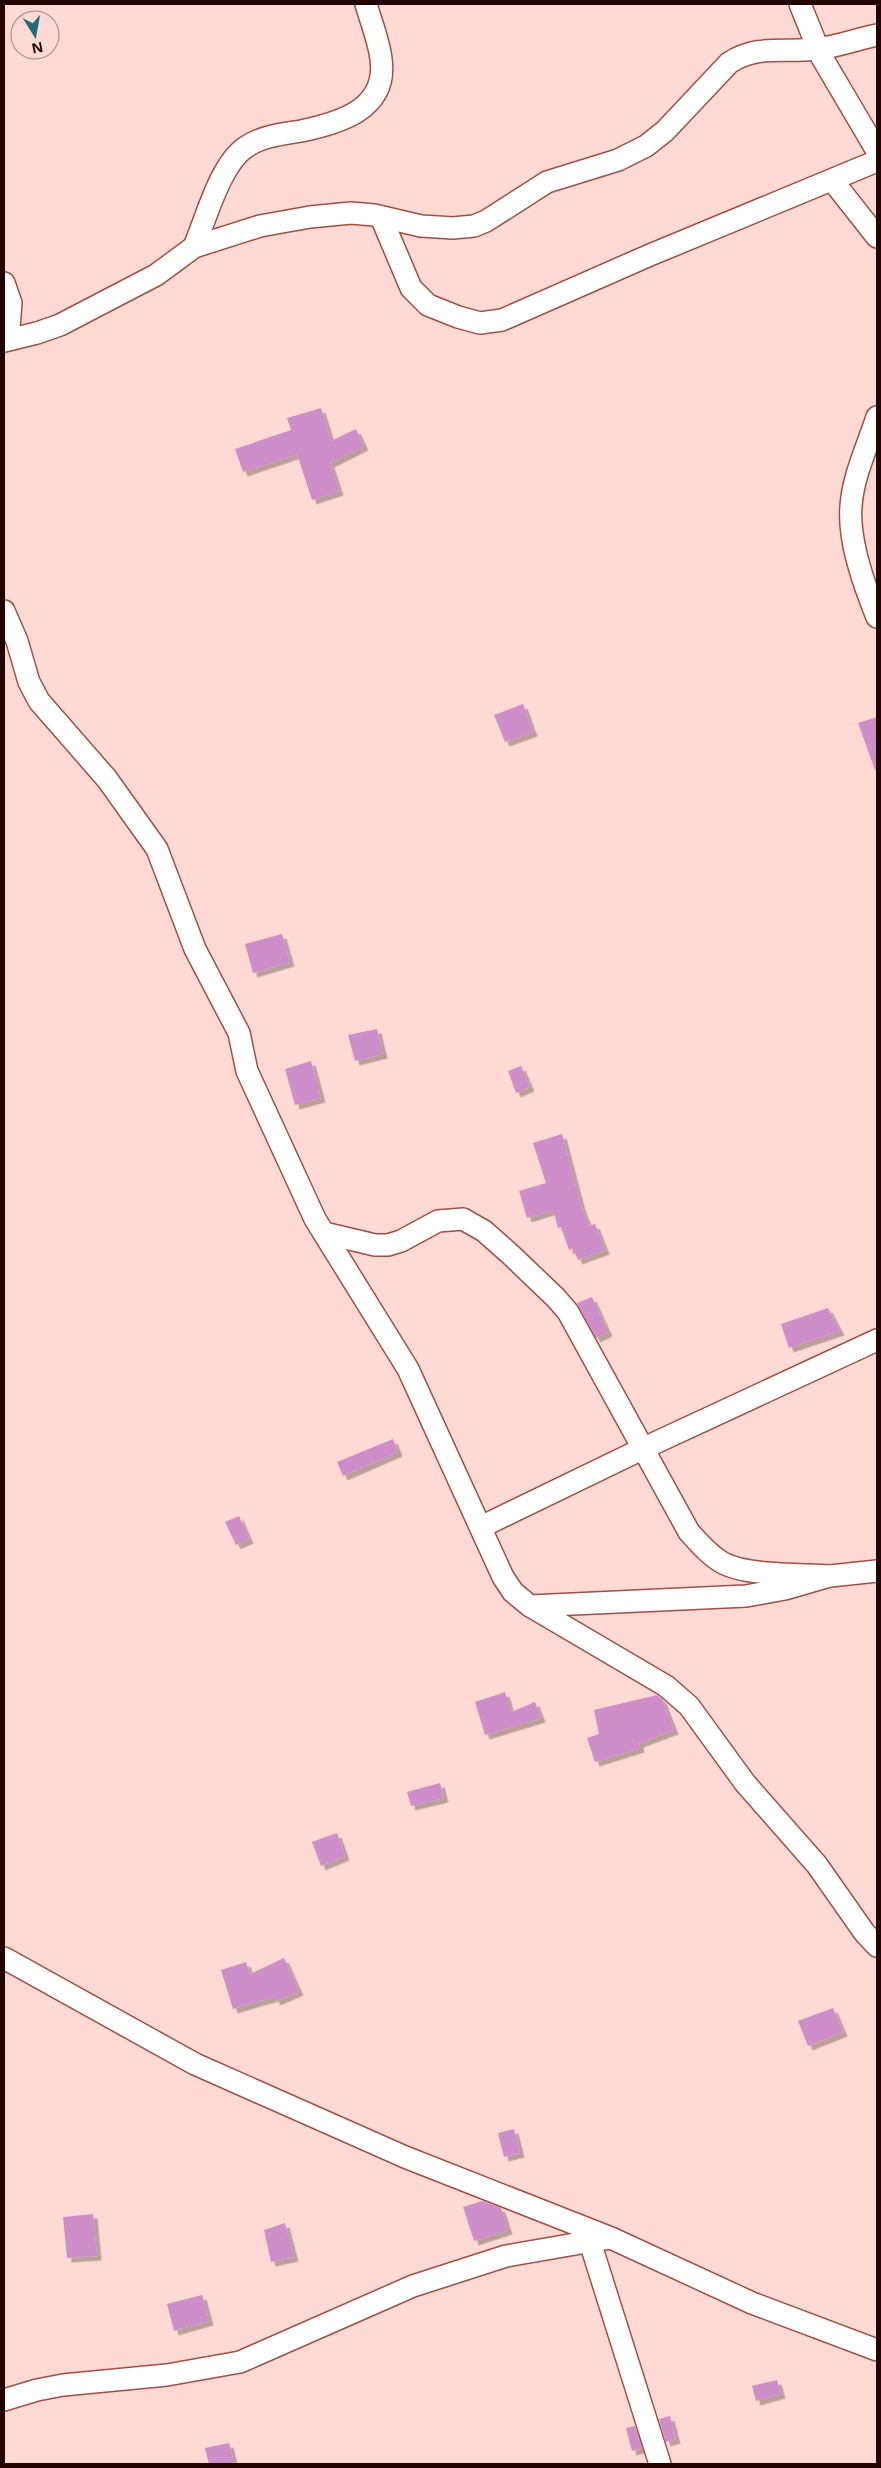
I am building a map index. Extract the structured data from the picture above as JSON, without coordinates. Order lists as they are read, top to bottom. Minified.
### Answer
{"north":"bottom"}
